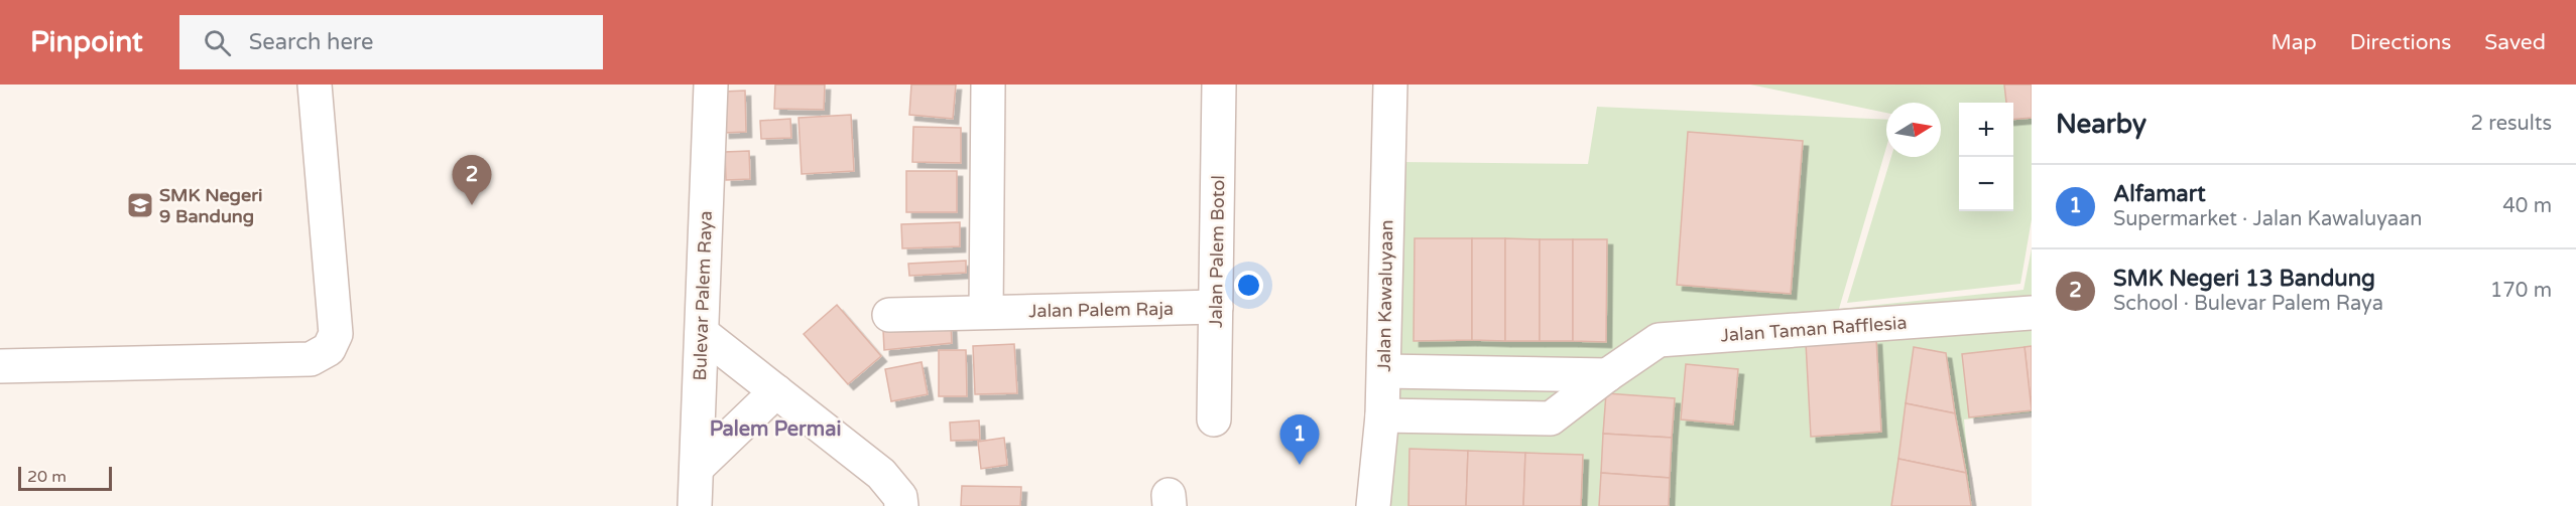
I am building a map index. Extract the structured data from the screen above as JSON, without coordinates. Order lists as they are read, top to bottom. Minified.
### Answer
{"streets":{"street":["Jalan Palem Botol","Bulevar Palem Raya","Jalan Kawaluyaan","Jalan Palem Raja","Jalan Taman Rafflesia"]},"crossings":[["Jalan Palem Botol","Jalan Palem Raja"],["Jalan Kawaluyaan","Jalan Taman Rafflesia"]],"districts":["Palem Permai"],"places":{"school or university":["SMK Negeri 9 Bandung"]},"scale_bar":"20 m","north":"right","page":{"header":"Pinpoint","search":"Search here","nav":["Map","Directions","Saved"],"heading":["Nearby","2 results"],"map_buttons":["+","−"],"pins":["2","1"],"list":[{"mark":"1","name":"Alfamart","note":"Supermarket · Jalan Kawaluyaan","value":"40 m"},{"mark":"2","name":"SMK Negeri 13 Bandung","note":"School · Bulevar Palem Raya","value":"170 m"}],"scale":"20 m"}}
